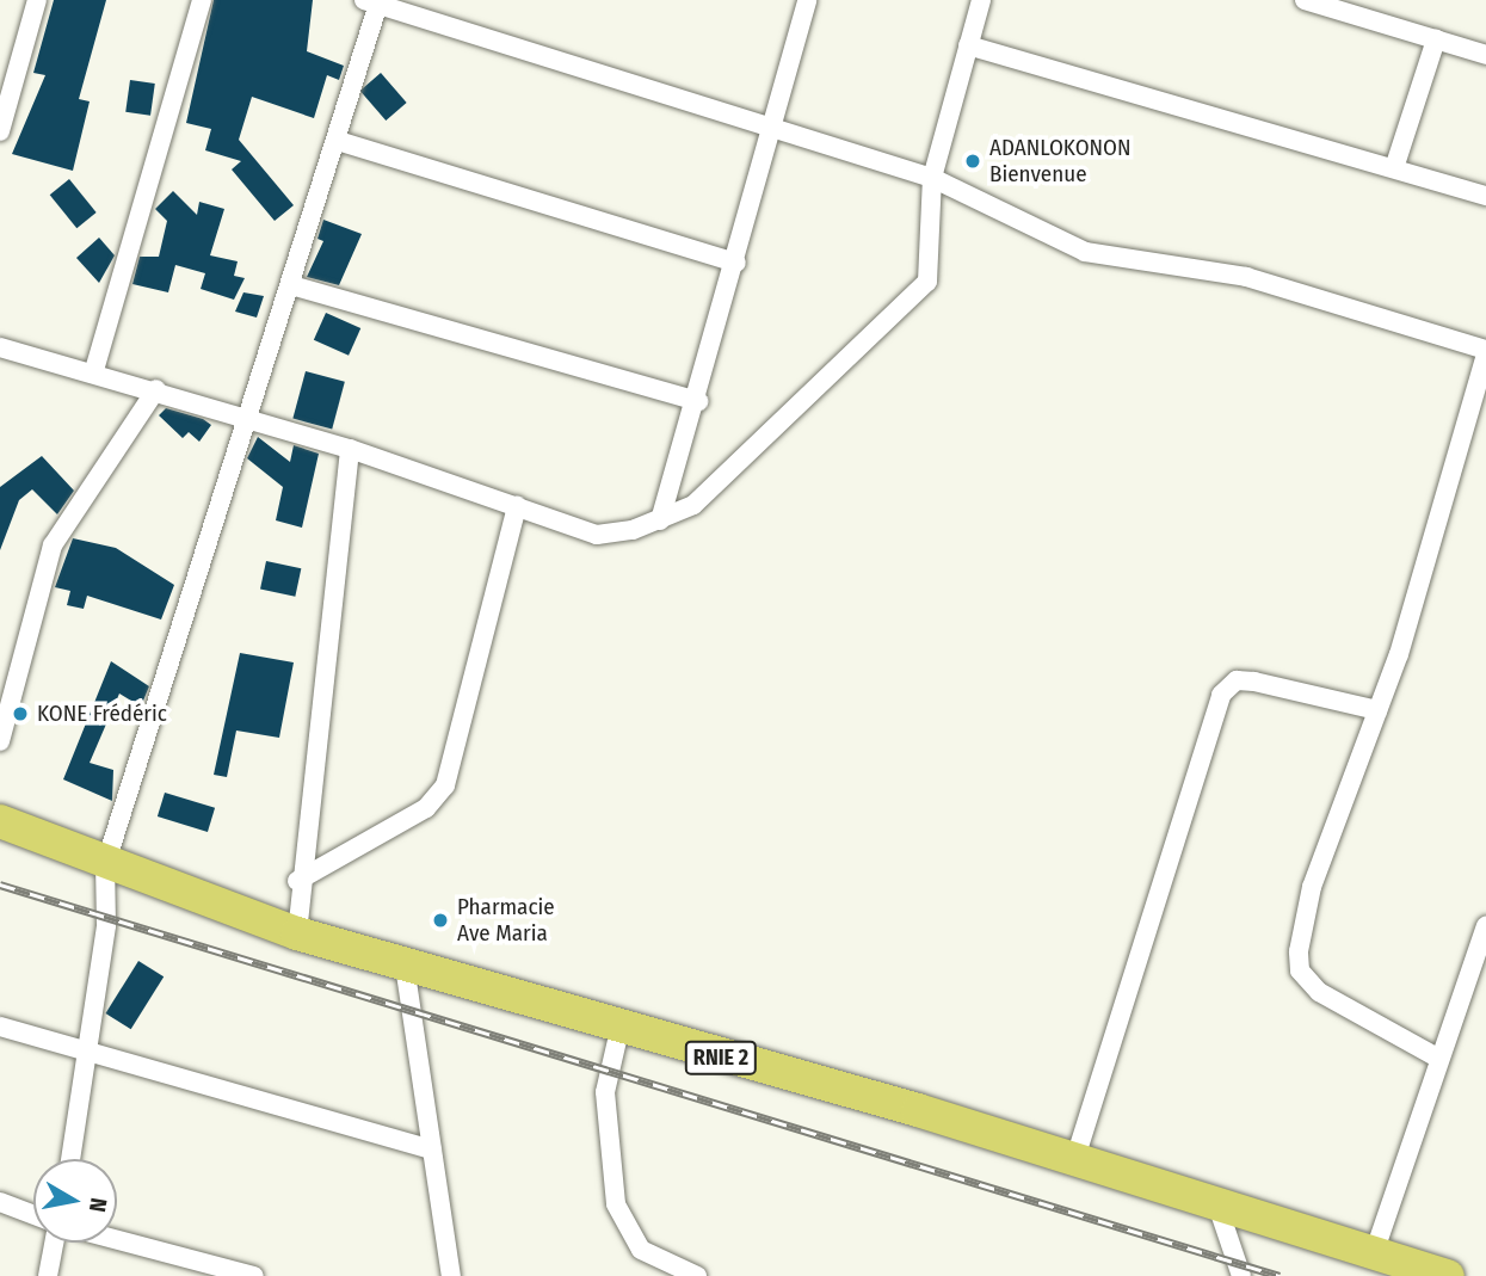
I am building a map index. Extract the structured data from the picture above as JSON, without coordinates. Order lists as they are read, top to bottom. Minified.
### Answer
{"streets":{"highway":["RNIE 2"]},"places":["ADANLOKONON Bienvenue","KONE Frédéric","Pharmacie Ave Maria"],"north":"right"}
